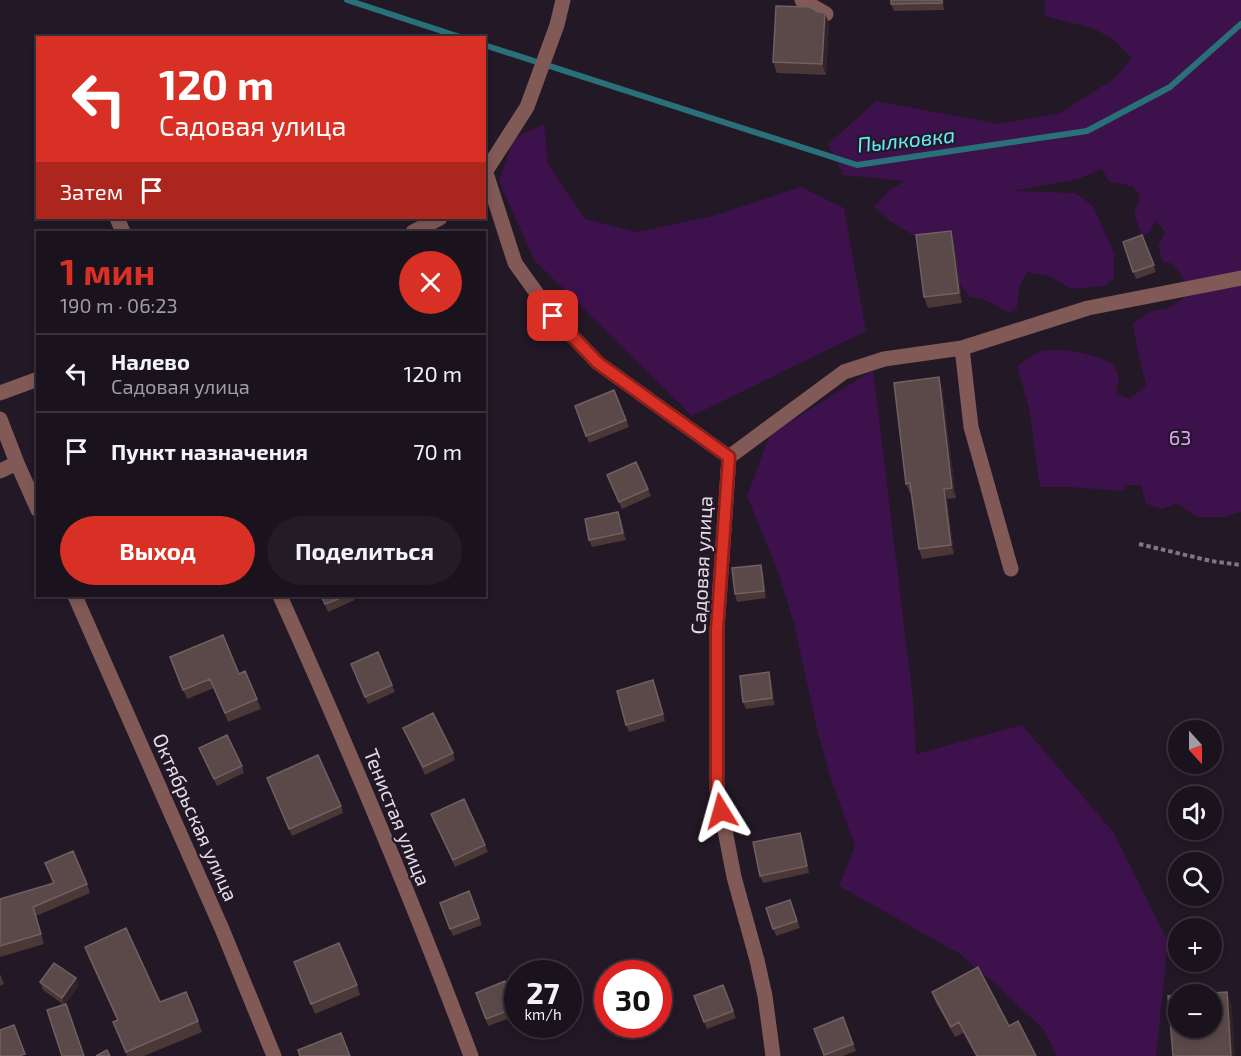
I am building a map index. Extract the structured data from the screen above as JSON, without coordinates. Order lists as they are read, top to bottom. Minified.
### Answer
{"streets":{"street":["Садовая улица","Октябрьская улица","Тенистая улица"]},"water":["Пылковка"],"parks":["63"],"north":"bottom","page":{"turn":["120 m","Садовая улица"],"then":"Затем","heading":["1 мин","190 m · 06:23"],"list":[{"name":"Налево","note":"Садовая улица","value":"120 m"},{"name":"Пункт назначения","value":"70 m"}],"buttons":["Выход","Поделиться"],"map_buttons":["+","−"],"speed":"27 km/h","limit":"30"}}
